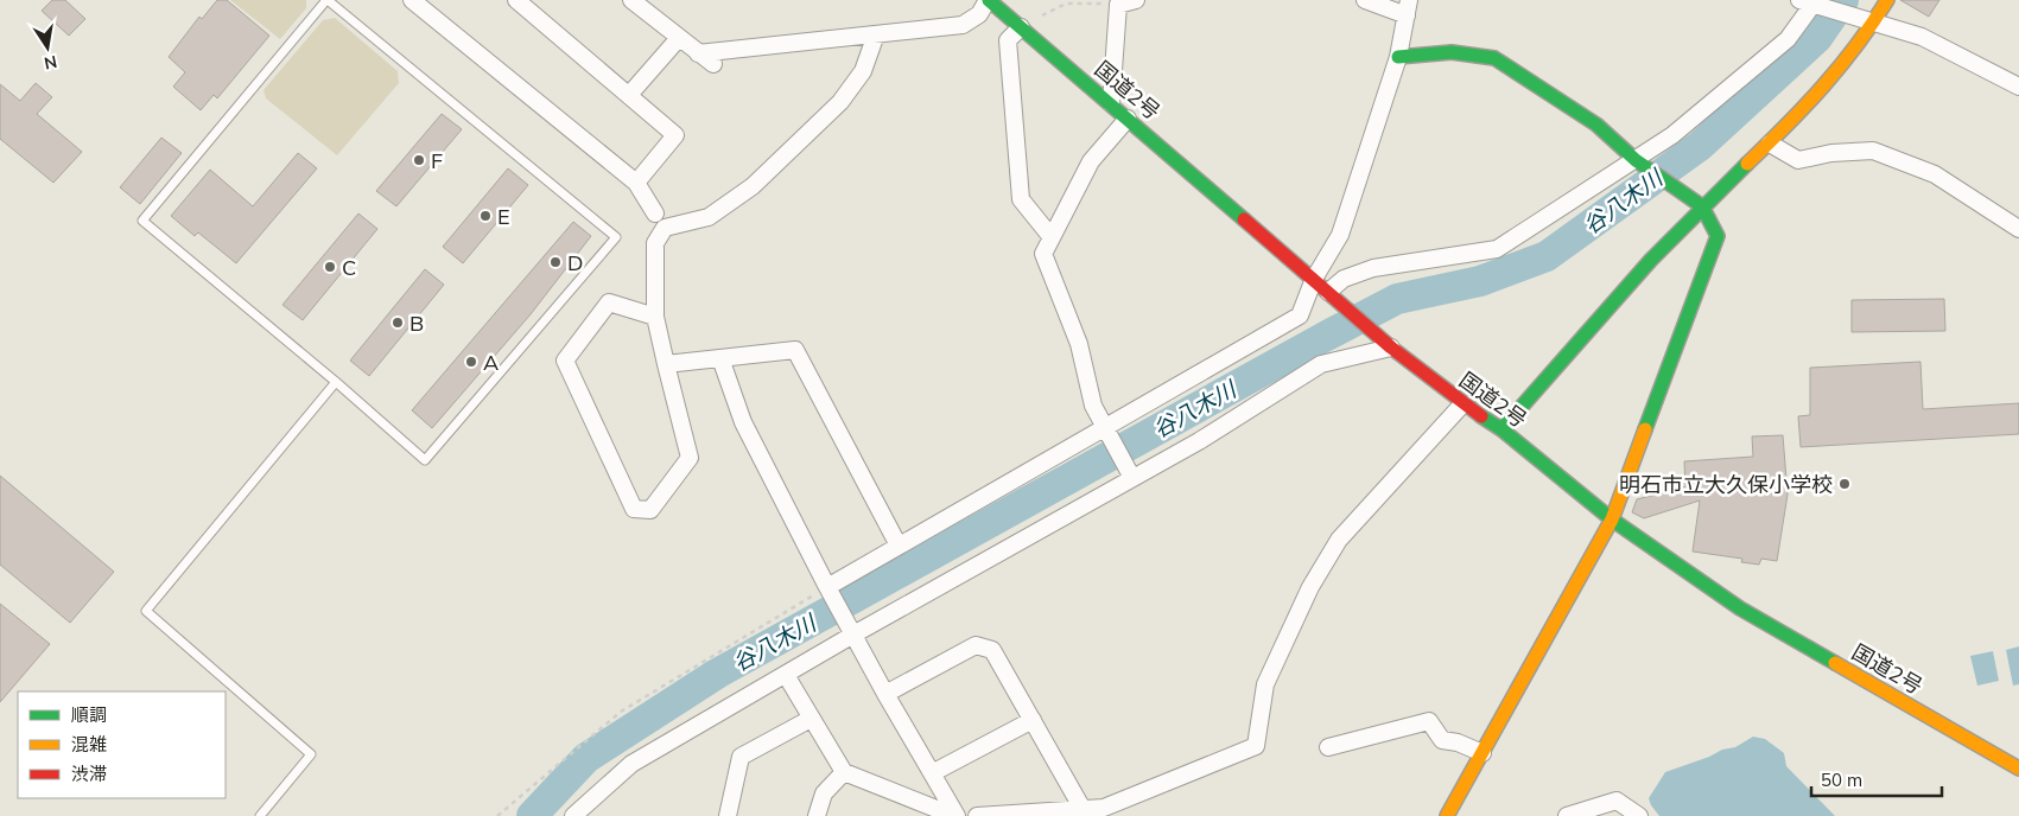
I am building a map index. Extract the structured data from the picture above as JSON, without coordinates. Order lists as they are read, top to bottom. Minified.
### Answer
{"streets":{"main road":["国道2号"]},"water":["谷八木川"],"places":["F","E","D","C","B","A","明石市立大久保小学校"],"legend":["順調","混雑","渋滞"],"scale_bar":"50 m","north":"bottom"}
